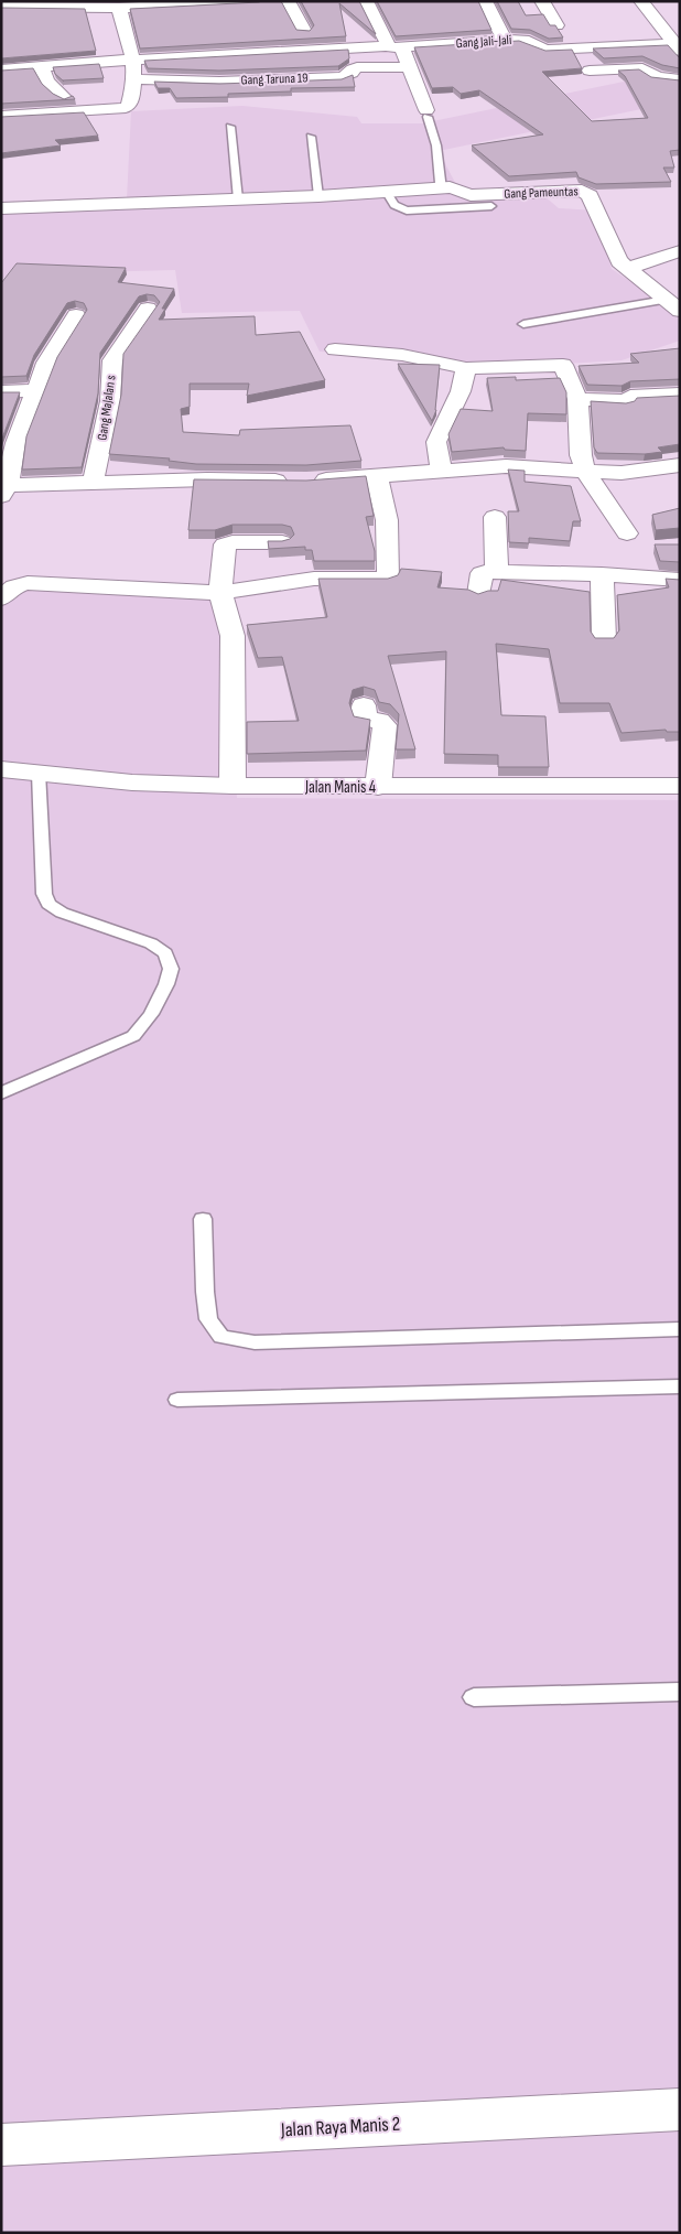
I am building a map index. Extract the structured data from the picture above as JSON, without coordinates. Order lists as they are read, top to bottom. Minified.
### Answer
{"streets":{"street":["Gang Jali-Jali","Gang Taruna 19","Gang Pameuntas","Gang MaJalan s","Jalan Manis 4","Jalan Raya Manis 2"]}}
